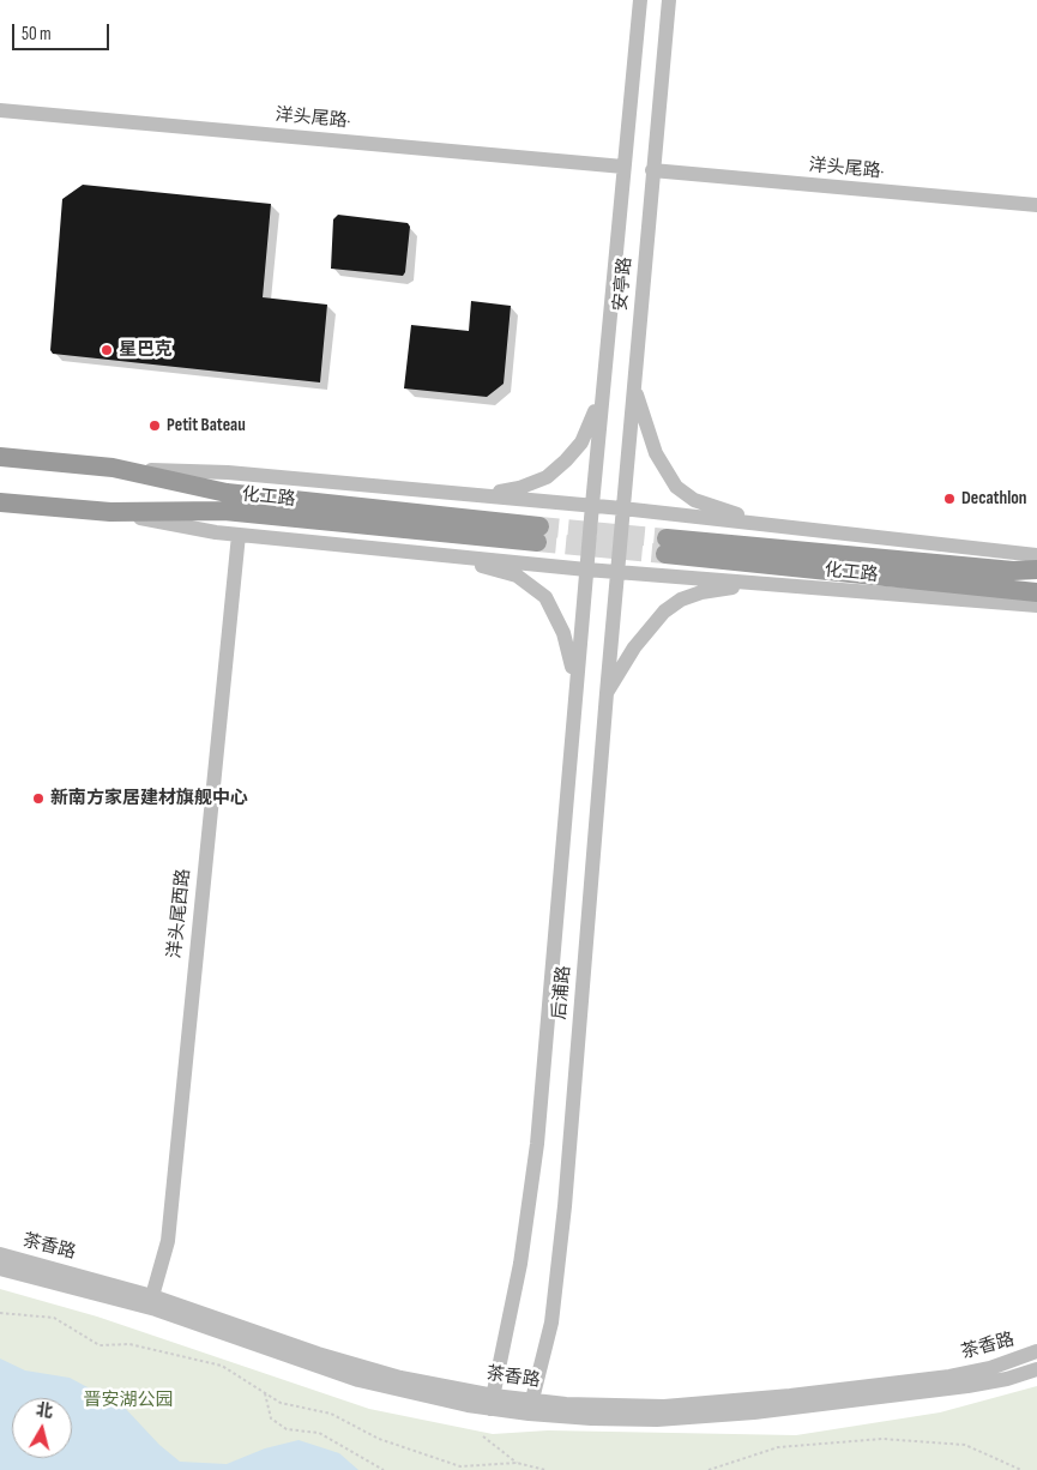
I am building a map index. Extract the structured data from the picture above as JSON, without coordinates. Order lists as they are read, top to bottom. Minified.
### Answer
{"streets":{"highway":["化工路"],"main road":["洋头尾路·","安亭路","洋头尾西路","后浦路","茶香路"]},"crossings":[["洋头尾路·","安亭路"],["安亭路","后浦路"],["洋头尾西路","茶香路"],["后浦路","茶香路"]],"parks":["晋安湖公园"],"places":["星巴克","Petit Bateau","Decathlon","新南方家居建材旗舰中心"],"scale_bar":"50 m","north":"top"}
